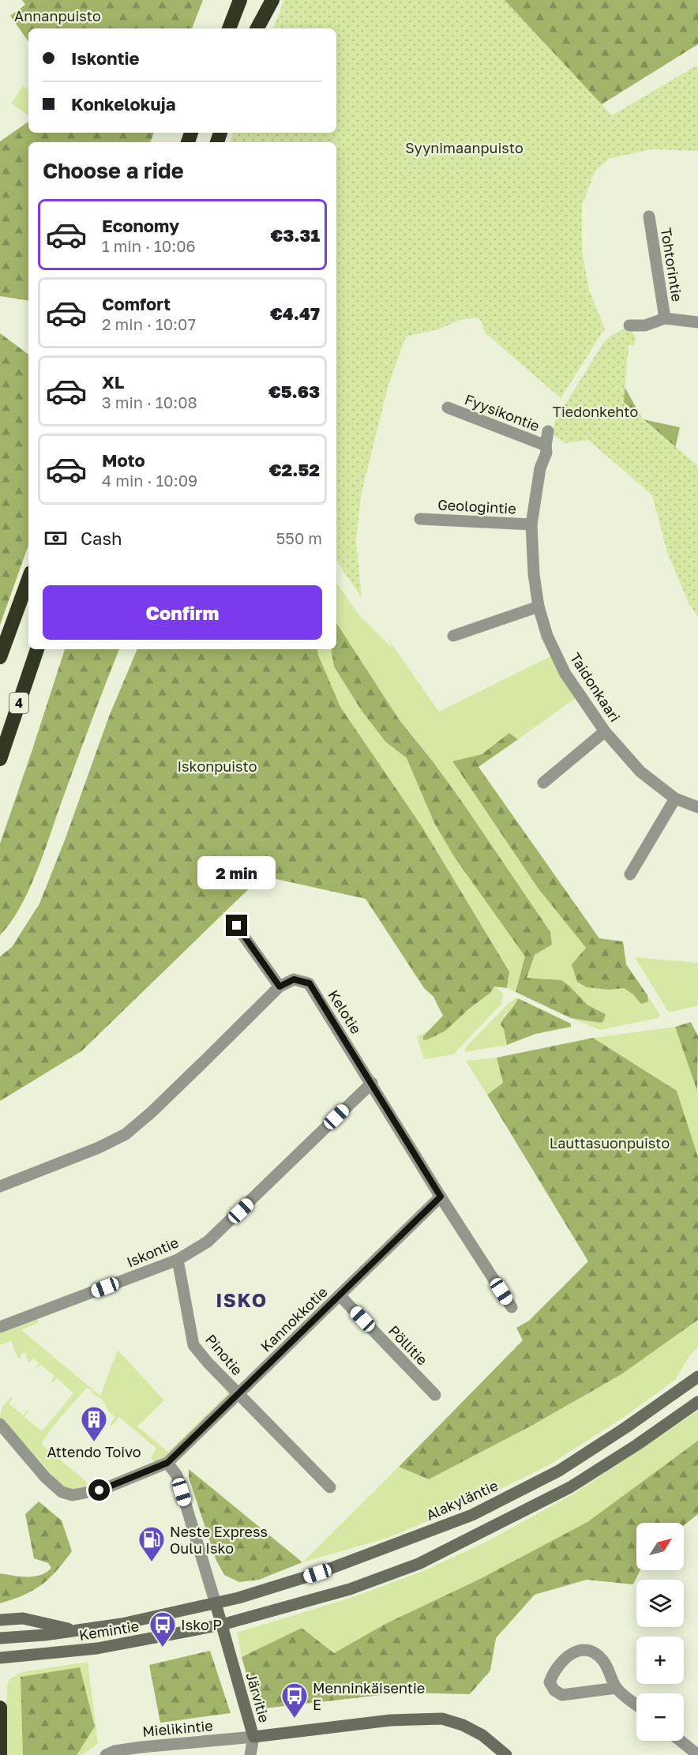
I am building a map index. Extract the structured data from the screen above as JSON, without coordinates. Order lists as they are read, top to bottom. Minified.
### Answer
{"streets":{"highway":["4"],"main road":["Alakyläntie","Kemintie","Järvitie"],"street":["Tohtorintie","Fyysikontie","Geologintie","Taidonkaari","Kelotie","Iskontie","Kannokkotie","Pöllitie","Pinotie","Mielikintie"]},"crossings":[["Fyysikontie","Taidonkaari"],["Geologintie","Taidonkaari"],["Kelotie","Iskontie"],["Kelotie","Kannokkotie"],["Iskontie","Pinotie"],["Kannokkotie","Pöllitie"],["Kannokkotie","Pinotie"],["Alakyläntie","Kemintie"],["Alakyläntie","Järvitie"],["Kemintie","Järvitie"],["Järvitie","Mielikintie"]],"districts":["ISKO"],"parks":["Annanpuisto","Syynimaanpuisto","Tiedonkehto","Iskonpuisto","Lauttasuonpuisto"],"places":{"building":["Attendo Toivo"],"fuel station":["Neste Express Oulu Isko"],"bus stop":["Isko P","Menninkäisentie E"]},"north":"top right","page":{"banner":["Iskontie","Konkelokuja"],"heading":"Choose a ride","list":[{"name":"Economy","note":"1 min · 10:06","value":"€3.31"},{"name":"Comfort","note":"2 min · 10:07","value":"€4.47"},{"name":"XL","note":"3 min · 10:08","value":"€5.63"},{"name":"Moto","note":"4 min · 10:09","value":"€2.52"}],"pay":["Cash","550 m"],"buttons":"Confirm","bubble":"2 min","map_buttons":["+","−"]}}
